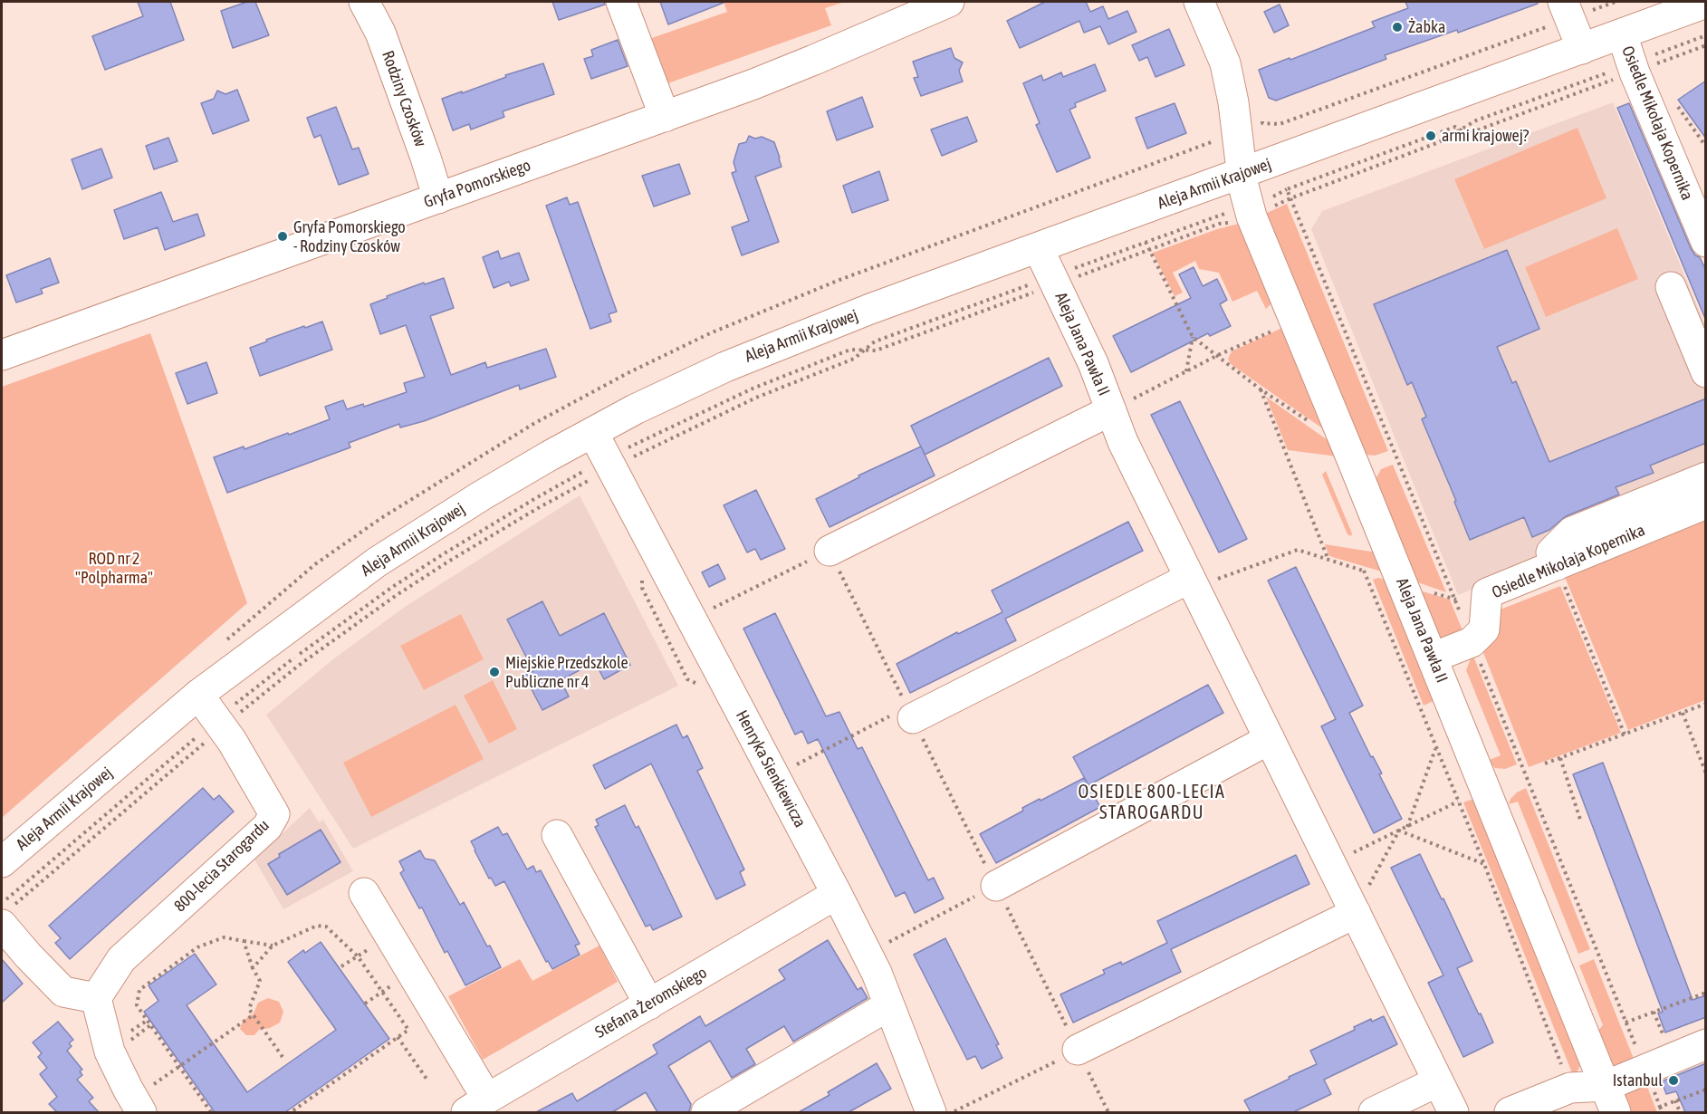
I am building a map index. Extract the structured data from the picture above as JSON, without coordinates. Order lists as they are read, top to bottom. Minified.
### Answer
{"streets":{"street":["Rodziny Czosków","Osiedle Mikołaja Kopernika","Gryfa Pomorskiego","Aleja Armii Krajowej","Aleja Jana Pawła II","Henryka Sienkiewicza","800-lecia Starogardu","Stefana Żeromskiego"]},"crossings":[["Rodziny Czosków","Gryfa Pomorskiego"],["Osiedle Mikołaja Kopernika","Aleja Armii Krajowej"],["Aleja Armii Krajowej","Aleja Jana Pawła II"],["Aleja Armii Krajowej","Henryka Sienkiewicza"],["Aleja Armii Krajowej","800-lecia Starogardu"],["Henryka Sienkiewicza","Stefana Żeromskiego"]],"districts":["OSIEDLE 800-LECIA STAROGARDU"],"parks":["ROD nr 2 \"Polpharma\""],"places":["Żabka","armi krajowej?","Gryfa Pomorskiego - Rodziny Czosków","Miejskie Przedszkole Publiczne nr 4","Istanbul"]}
